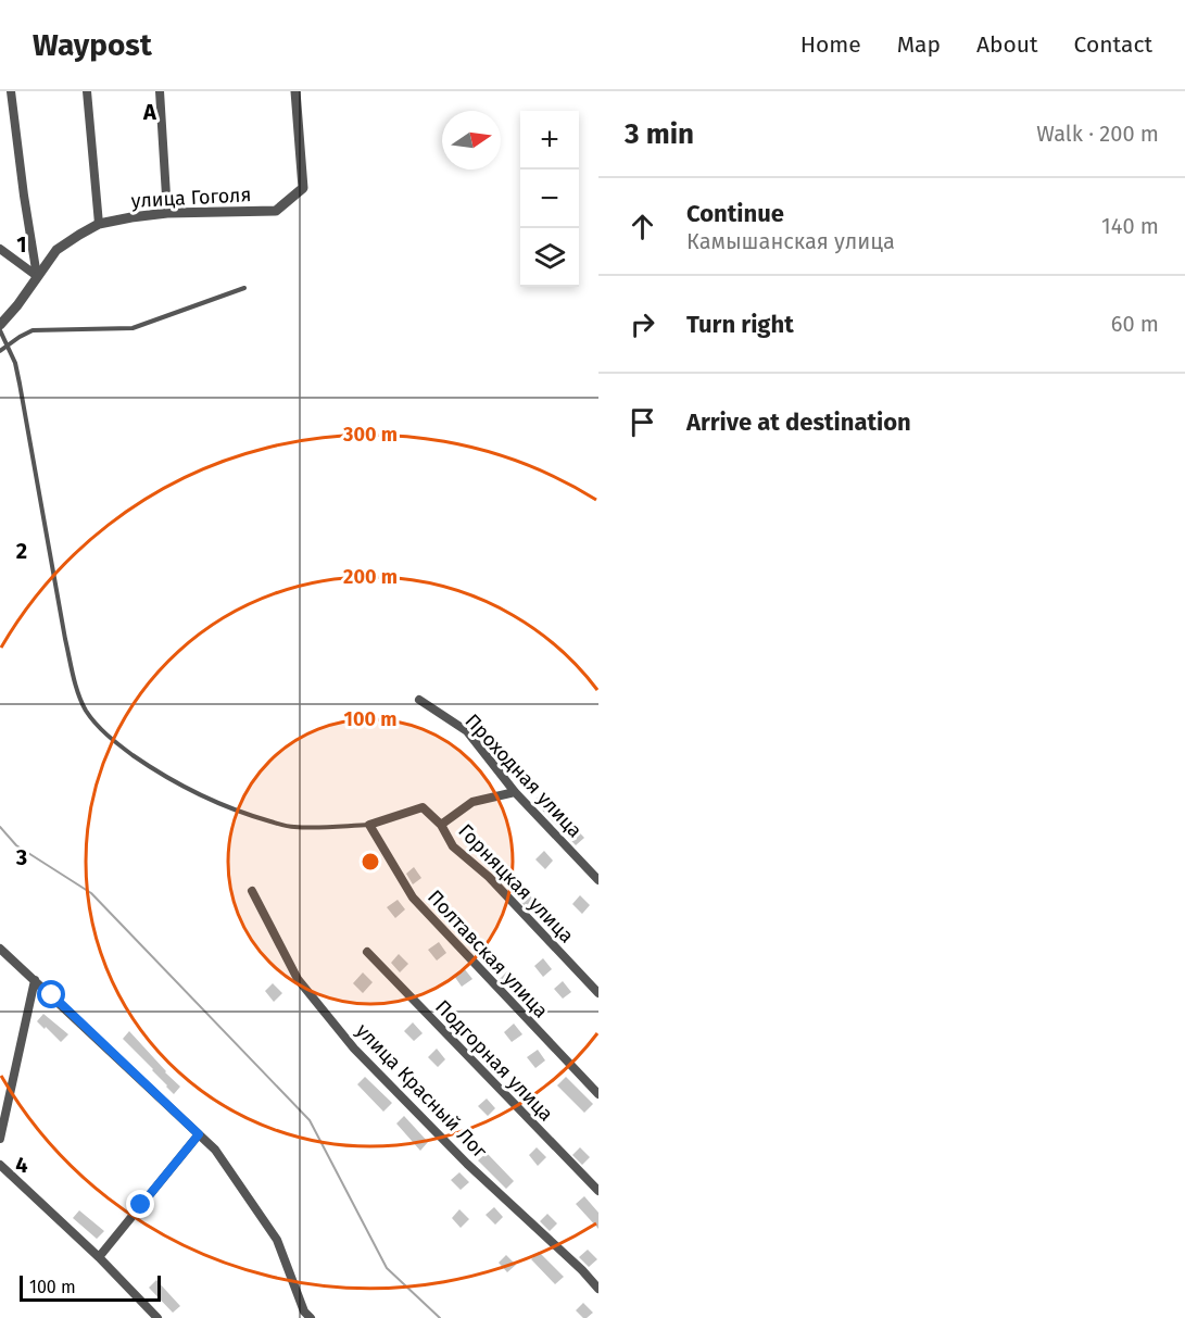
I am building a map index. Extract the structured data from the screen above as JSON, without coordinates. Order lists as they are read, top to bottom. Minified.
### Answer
{"streets":{"street":["улица Гоголя","Проходная улица","Горняцкая улица","Полтавская улица","Подгорная улица","улица Красный Лог"]},"crossings":[["Горняцкая улица","Полтавская улица"]],"scale_bar":"100 m","north":"right","page":{"header":"Waypost","nav":["Home","Map","About","Contact"],"heading":["3 min","Walk · 200 m"],"map_buttons":["+","−"],"list":[["Continue","Камышанская улица","140 m"],["Turn right","60 m"],"Arrive at destination"],"scale":"100 m"},"grid":{"columns":["A"],"rows":["1","2","3","4"]},"rings":["300 m","200 m","100 m"]}
